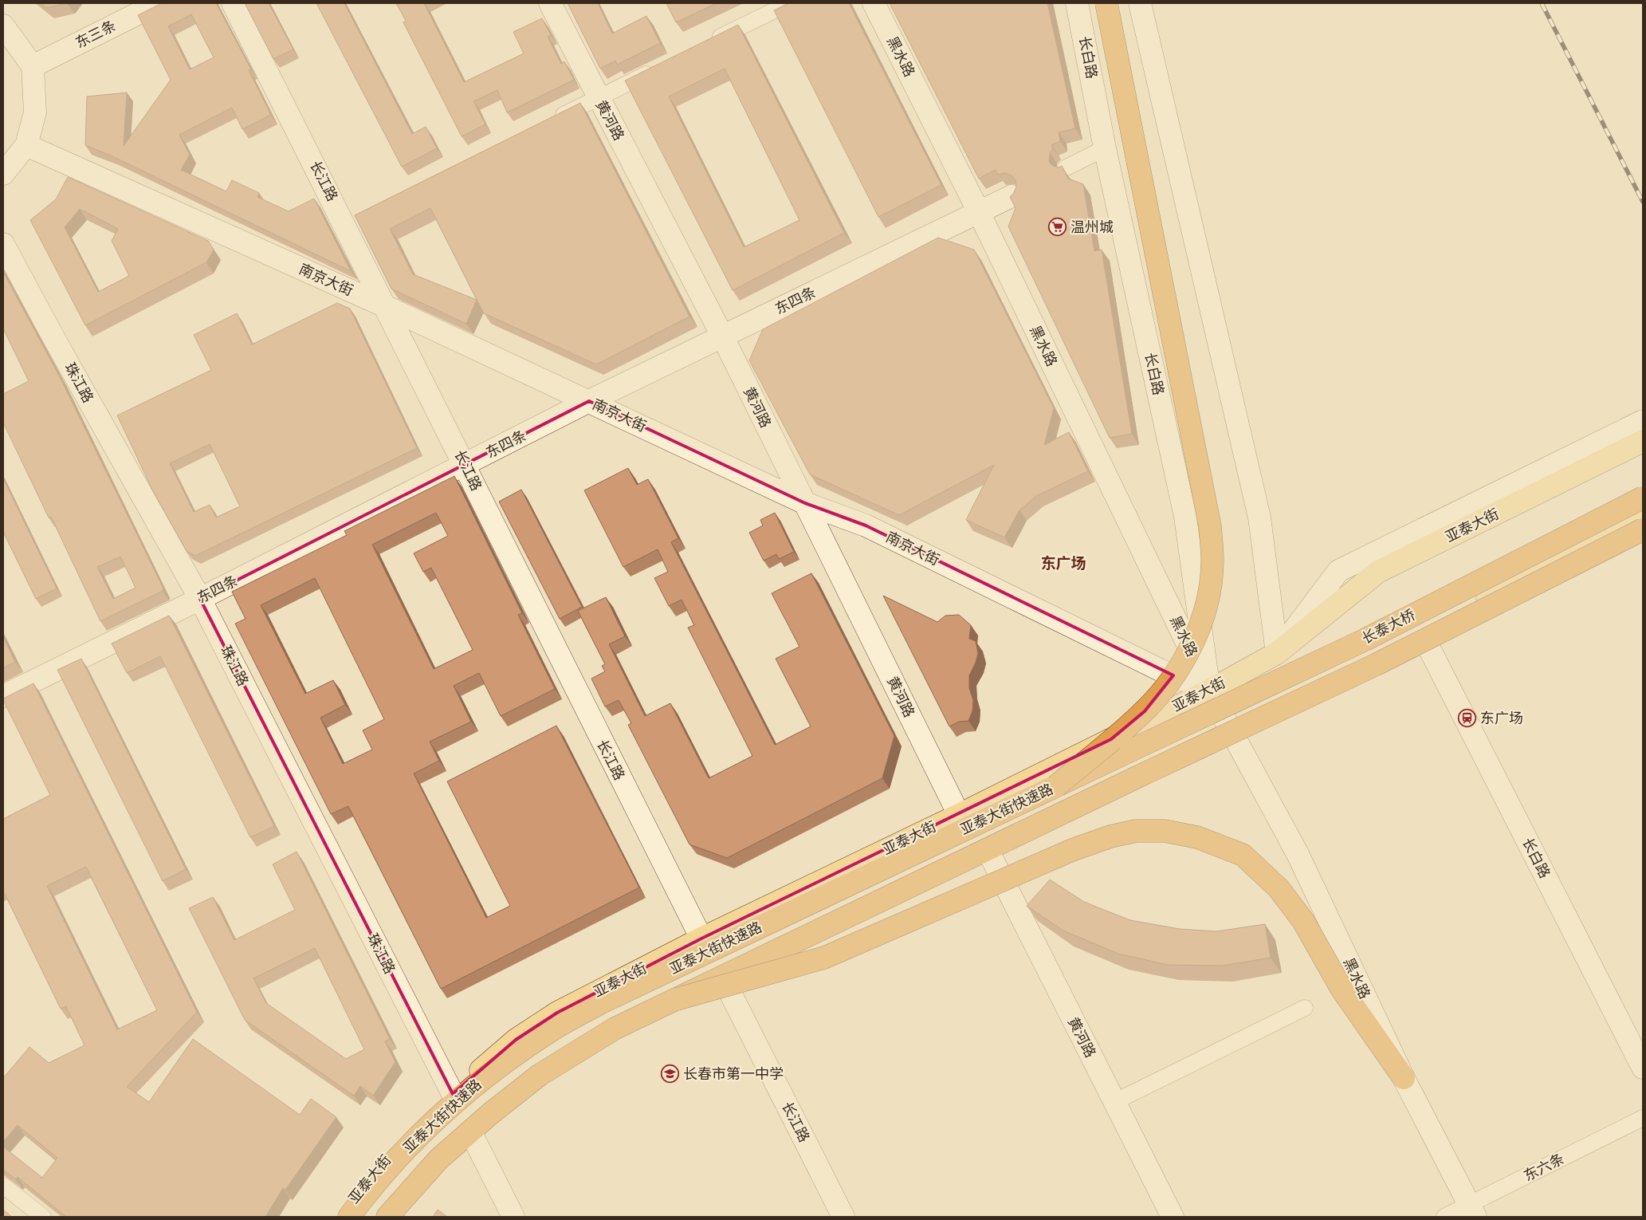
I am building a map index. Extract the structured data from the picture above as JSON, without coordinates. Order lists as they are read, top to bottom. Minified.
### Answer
{"streets":{"highway":["长泰大桥","亚泰大街快速路"],"main road":["亚泰大街"],"street":["东三条","黑水路","长白路","黄河路","长江路","南京大街","东四条","珠江路","东六条"]},"crossings":[["黑水路","长白路"],["黑水路","南京大街"],["黑水路","东四条"],["黑水路","亚泰大街"],["黑水路","东六条"],["长白路","南京大街"],["长白路","亚泰大街"],["黄河路","南京大街"],["黄河路","东四条"],["黄河路","亚泰大街"],["长江路","南京大街"],["长江路","东四条"],["长江路","亚泰大街"],["南京大街","东四条"],["南京大街","亚泰大街"],["东四条","珠江路"],["珠江路","亚泰大街"],["长泰大桥","亚泰大街快速路"]],"districts":["东广场"],"places":{"supermarket":["温州城"],"station":["东广场"],"school or university":["长春市第一中学"]}}
